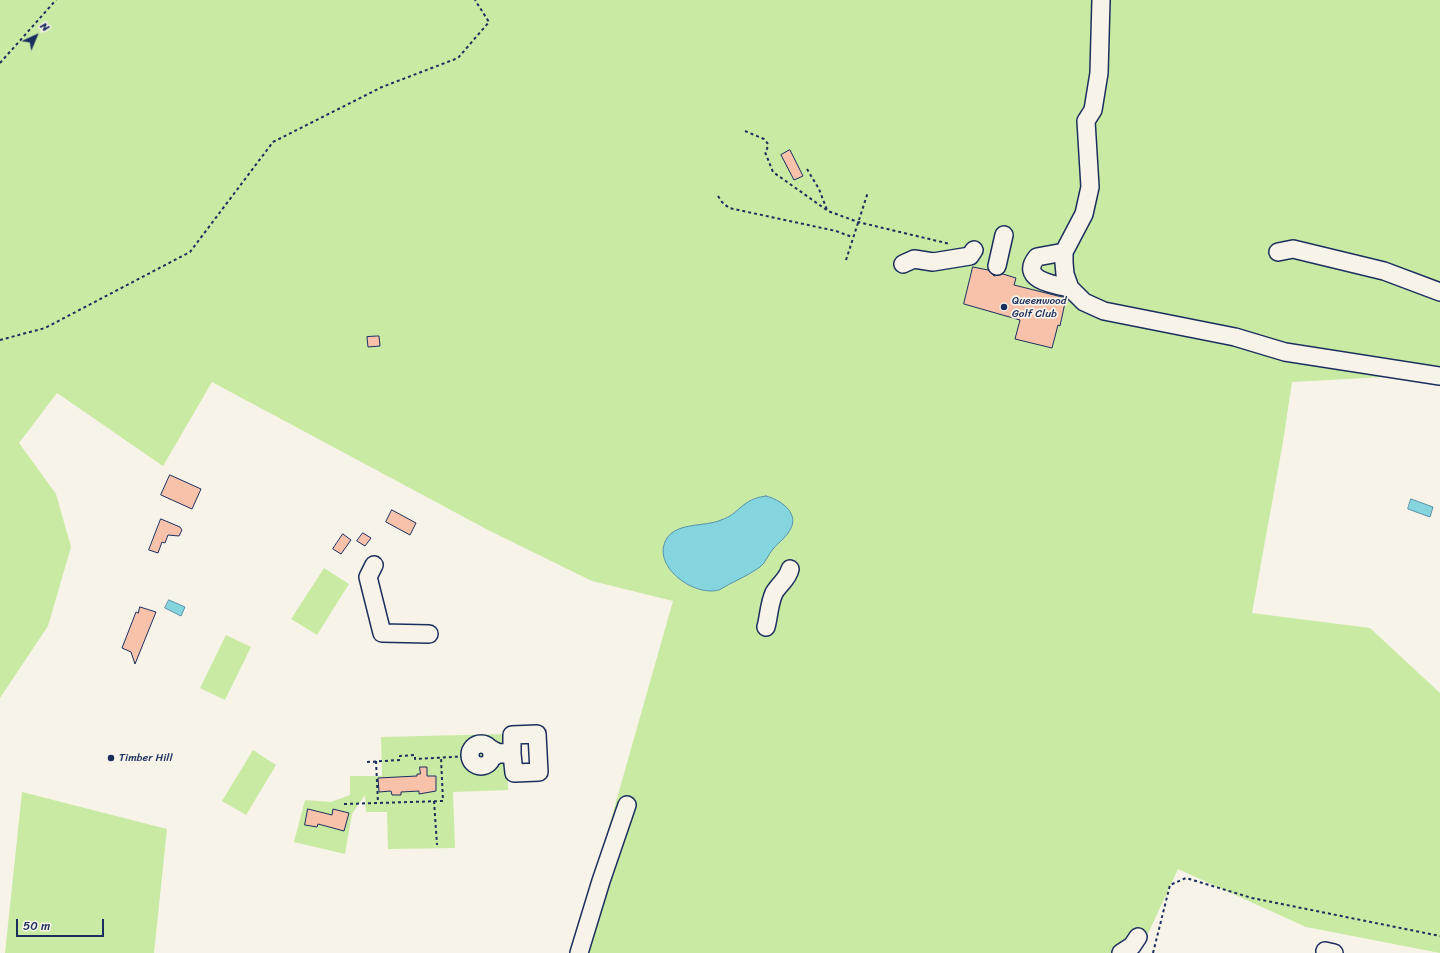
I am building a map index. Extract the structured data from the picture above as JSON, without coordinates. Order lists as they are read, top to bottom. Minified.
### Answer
{"places":["Queenwood Golf Club","Timber Hill"],"scale_bar":"50 m","north":"top right"}
